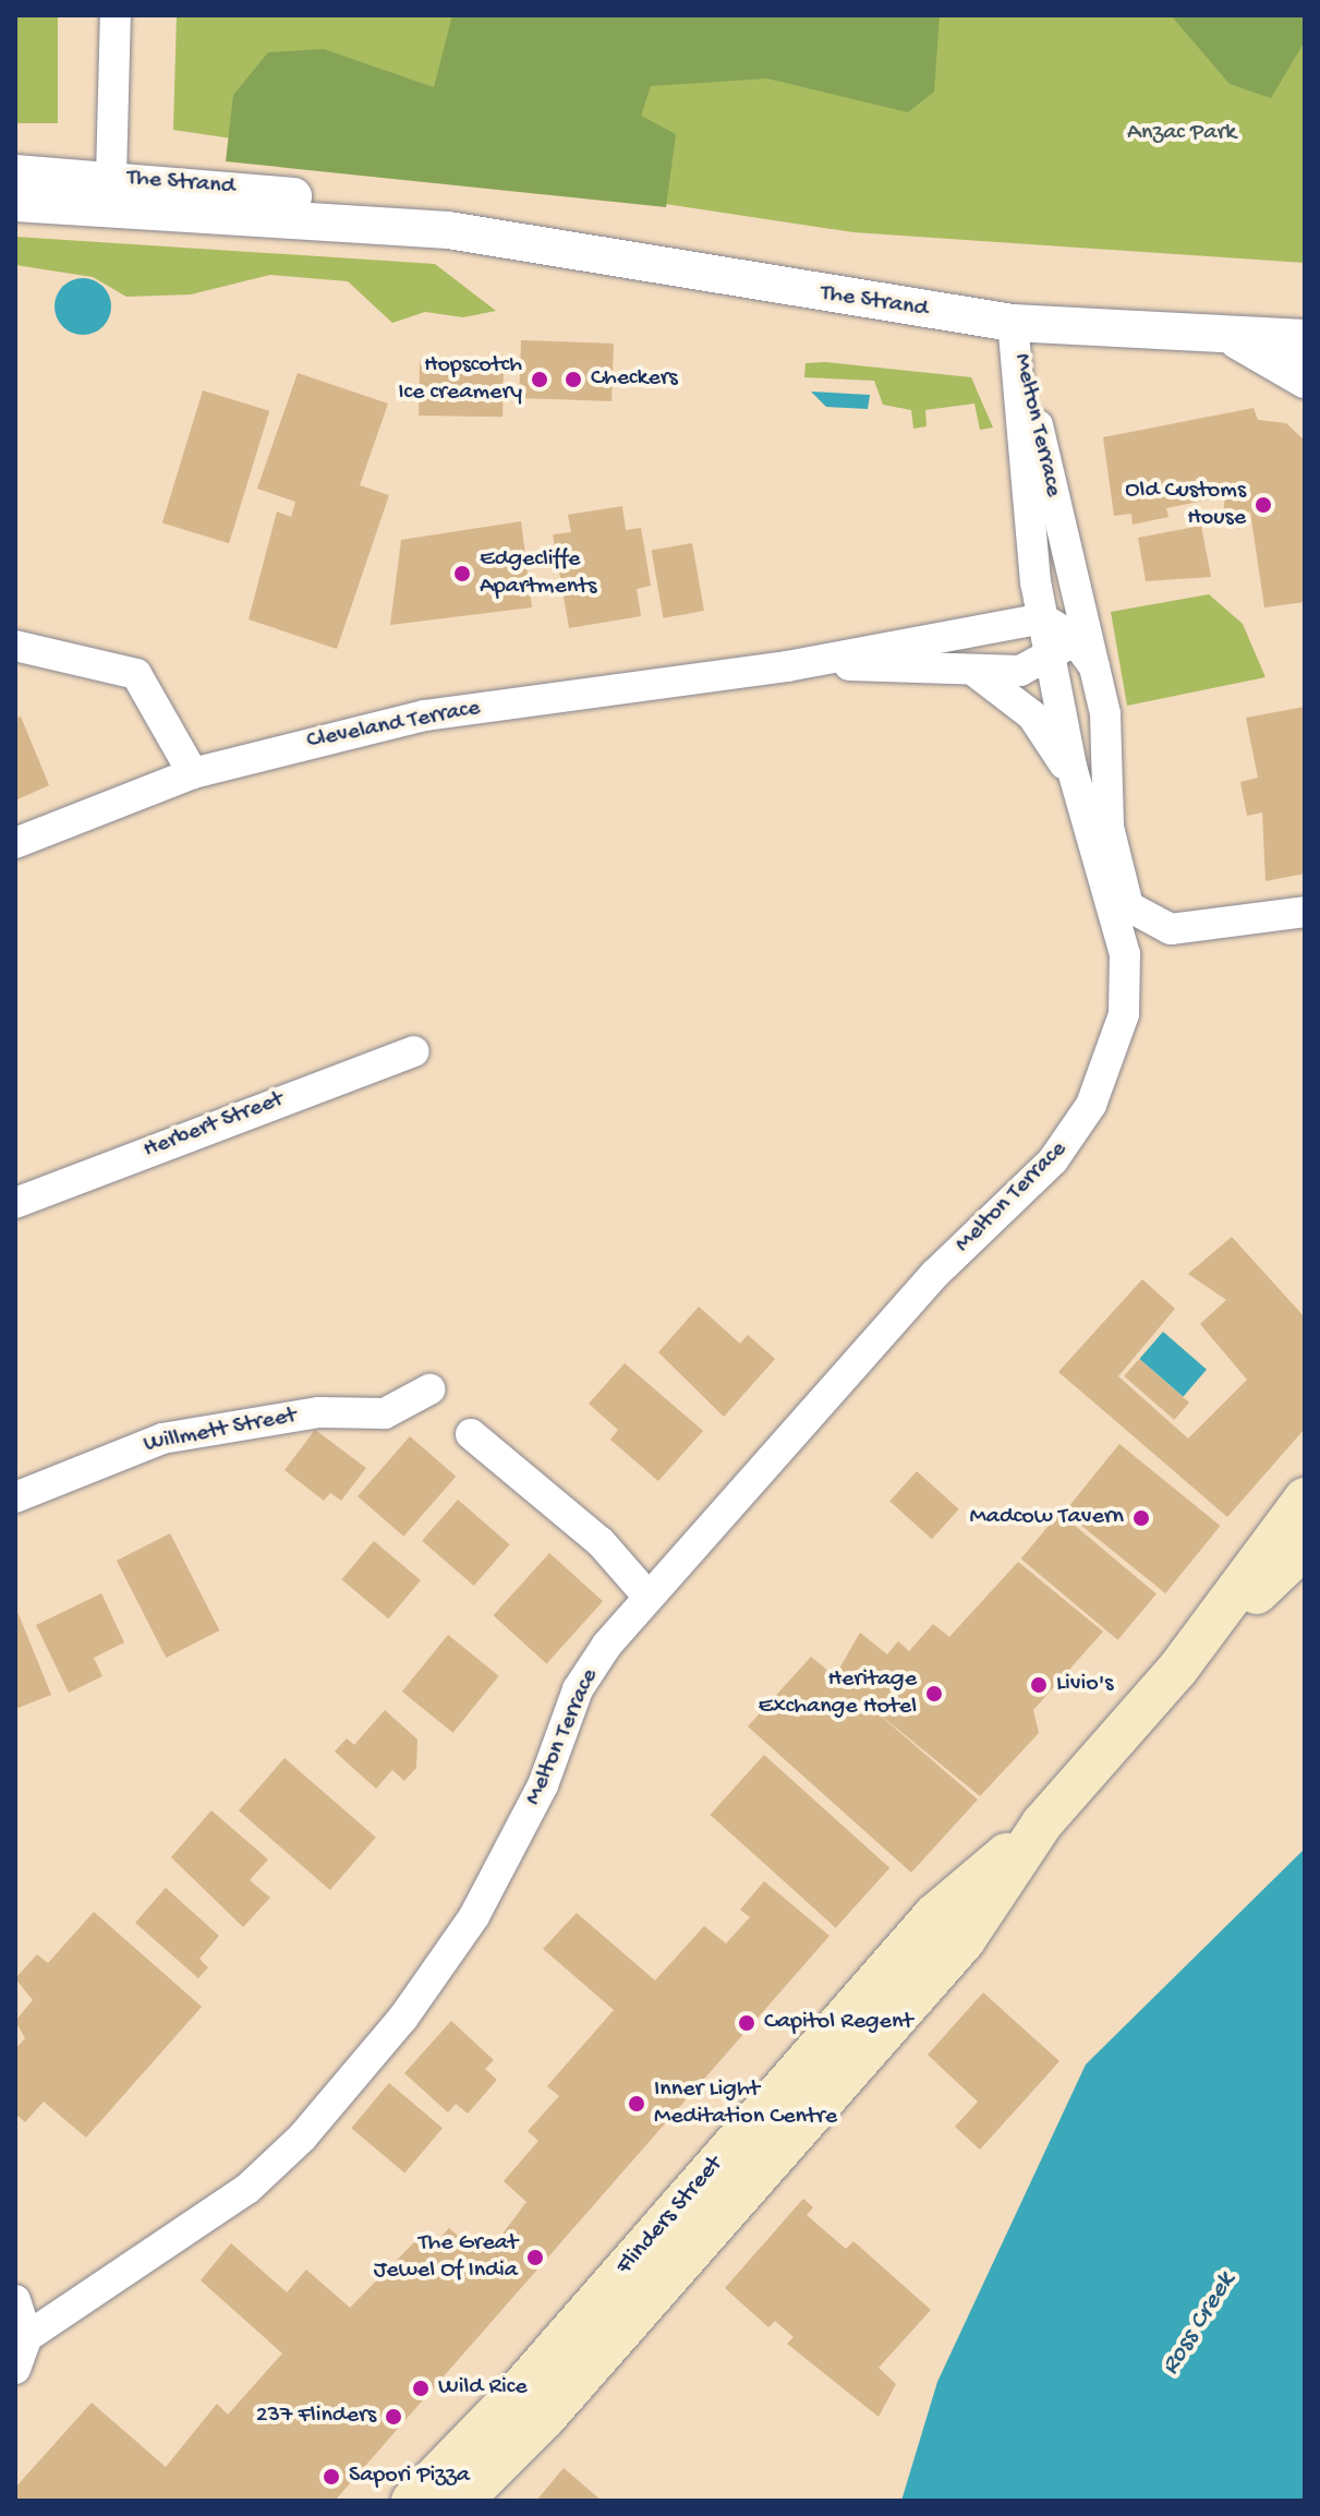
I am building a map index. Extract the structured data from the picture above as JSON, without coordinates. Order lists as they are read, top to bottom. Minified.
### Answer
{"streets":{"main road":["Flinders Street"],"street":["The Strand","Melton Terrace","Cleveland Terrace","Herbert Street","Willmett Street"]},"crossings":[["The Strand","Melton Terrace"],["Melton Terrace","Cleveland Terrace"]],"water":["Ross Creek"],"parks":["Anzac Park"],"places":["Hopscotch Ice creamery","Checkers","Old Customs House","Edgecliffe Apartments","Madcow Tavern","Livio's","Heritage Exchange Hotel","Capitol Regent","Inner Light Meditation Centre","The Great Jewel Of India","Wild Rice","237 Flinders","Sapori Pizza"]}
